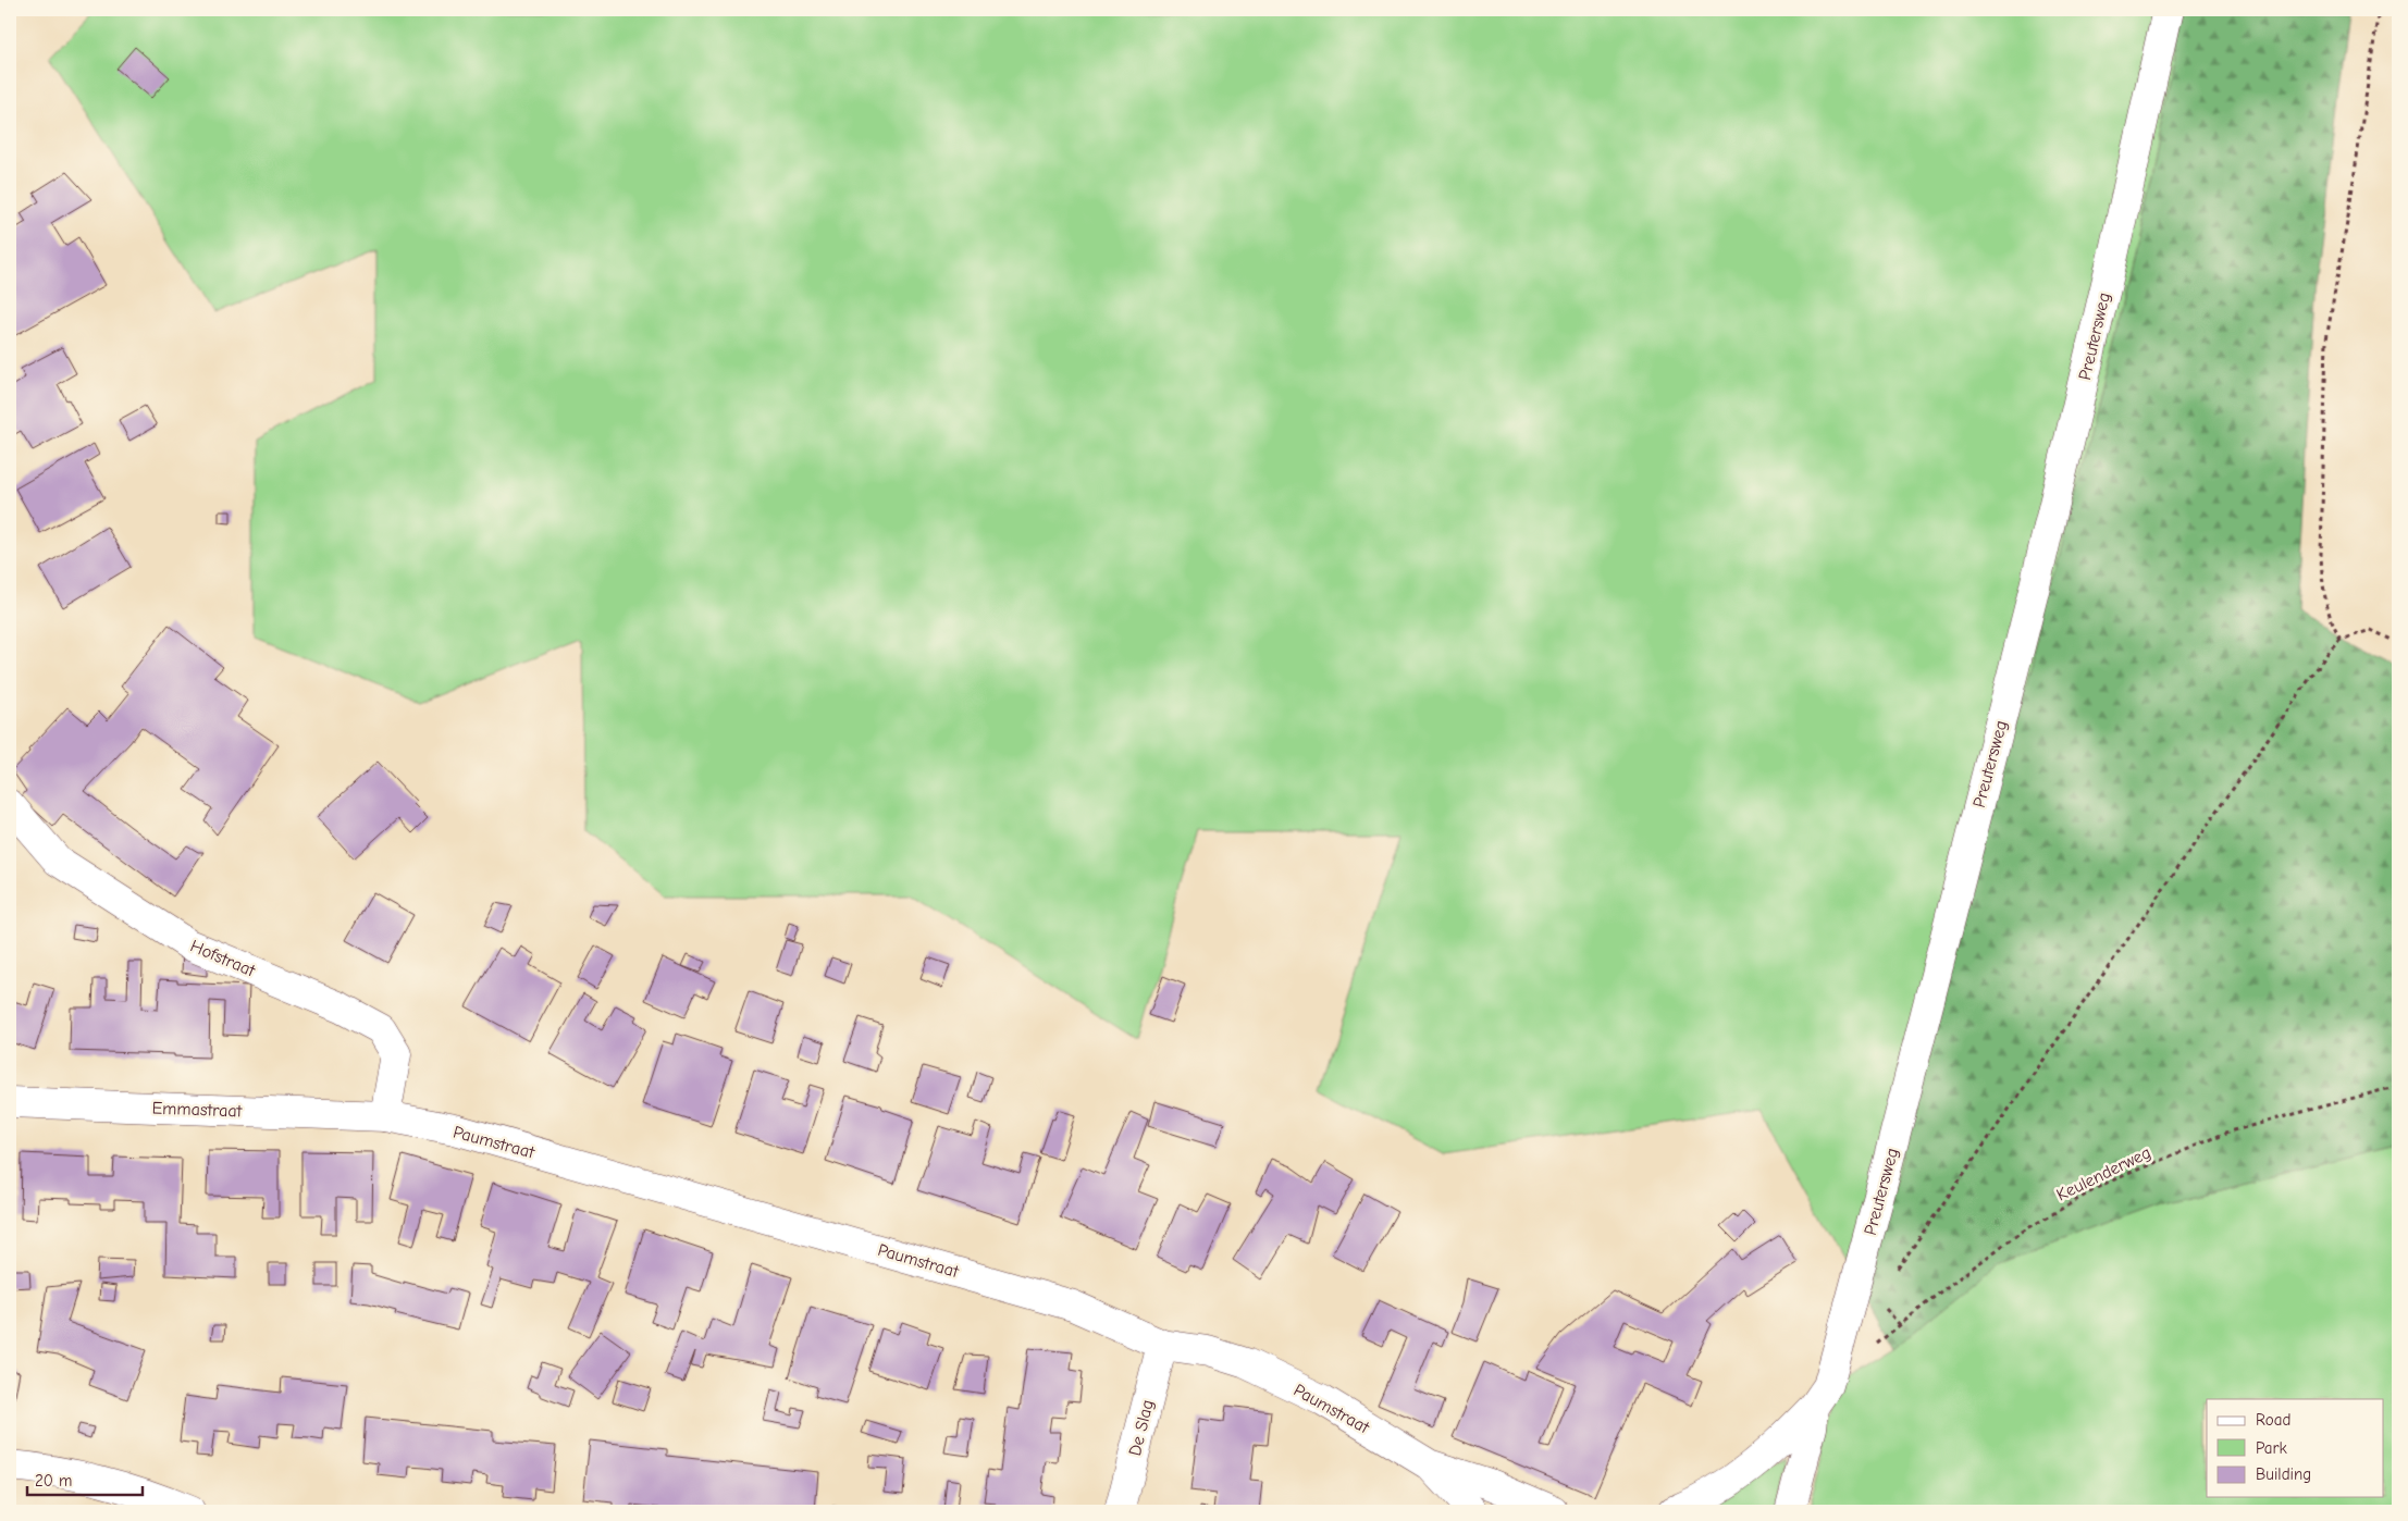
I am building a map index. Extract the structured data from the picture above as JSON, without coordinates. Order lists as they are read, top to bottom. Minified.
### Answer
{"streets":{"street":["Preutersweg","Hofstraat","Emmastraat","Paumstraat","De Slag"],"path":["Keulenderweg"]},"crossings":[["Hofstraat","Emmastraat"],["Hofstraat","Paumstraat"],["Emmastraat","Paumstraat"],["Paumstraat","De Slag"]],"legend":["Road","Park","Building"],"scale_bar":"20 m"}
